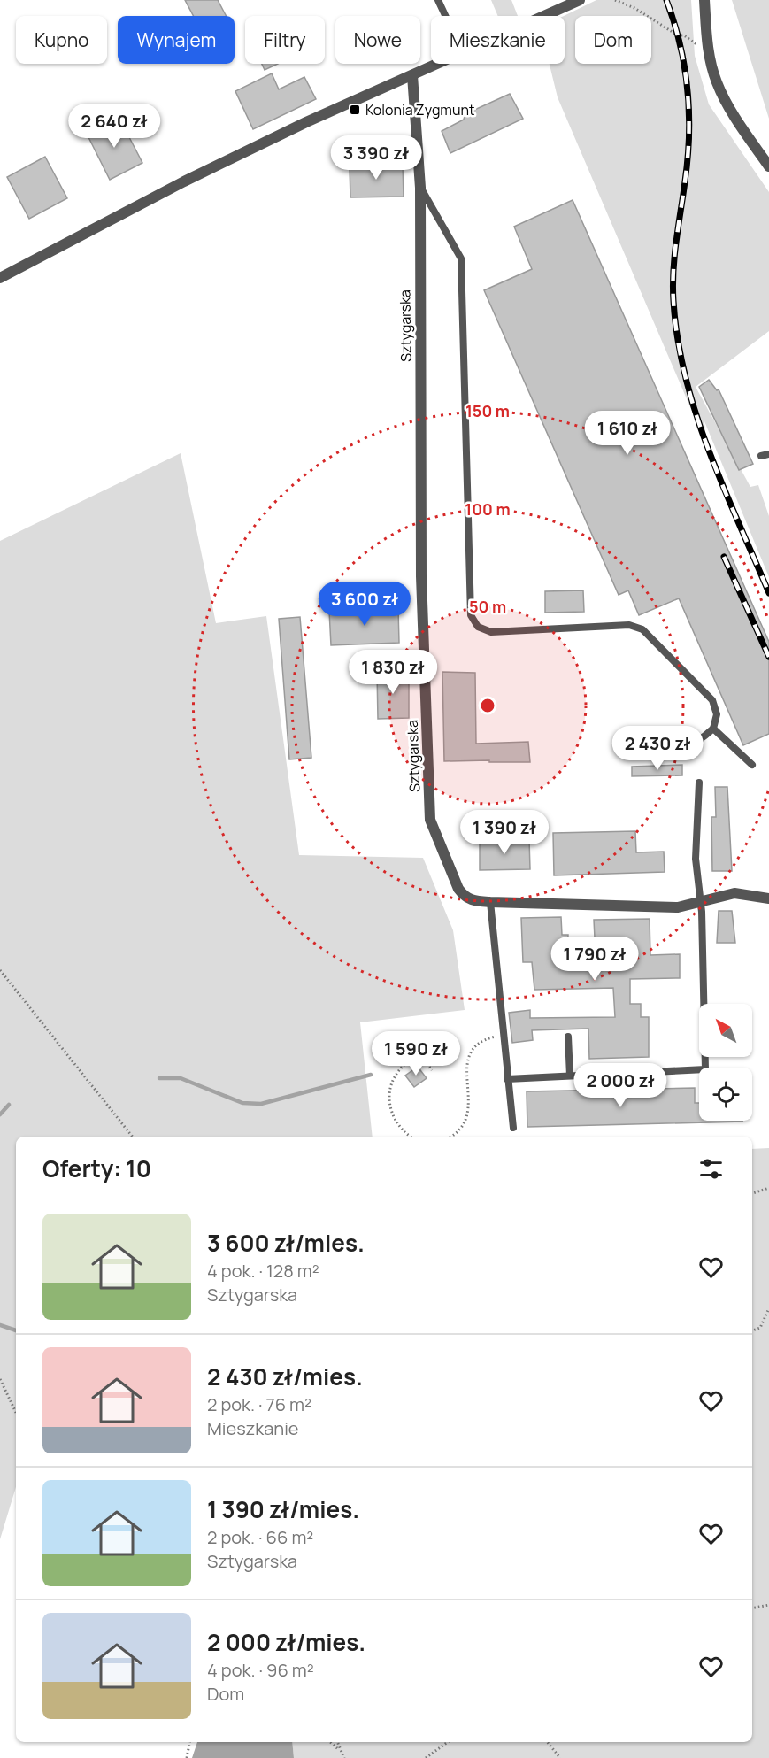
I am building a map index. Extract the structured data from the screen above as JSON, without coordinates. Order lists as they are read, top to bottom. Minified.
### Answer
{"streets":{"street":["Sztygarska"]},"places":{"transit":["Kolonia Zygmunt"]},"north":"top left","page":{"chip":["Kupno","Wynajem","Filtry","Nowe","Mieszkanie","Dom"],"price":["2 640 zł","3 390 zł","1 610 zł","3 600 zł","1 830 zł","2 430 zł","1 390 zł","1 790 zł","1 590 zł","2 000 zł"],"heading":"Oferty: 10","list":[{"name":"3 600 zł/mies.","note":"4 pok. · 128 m² · Sztygarska"},{"name":"2 430 zł/mies.","note":"2 pok. · 76 m² · Mieszkanie"},{"name":"1 390 zł/mies.","note":"2 pok. · 66 m² · Sztygarska"},{"name":"2 000 zł/mies.","note":"4 pok. · 96 m² · Dom"}]},"rings":["150 m","100 m","50 m"]}
